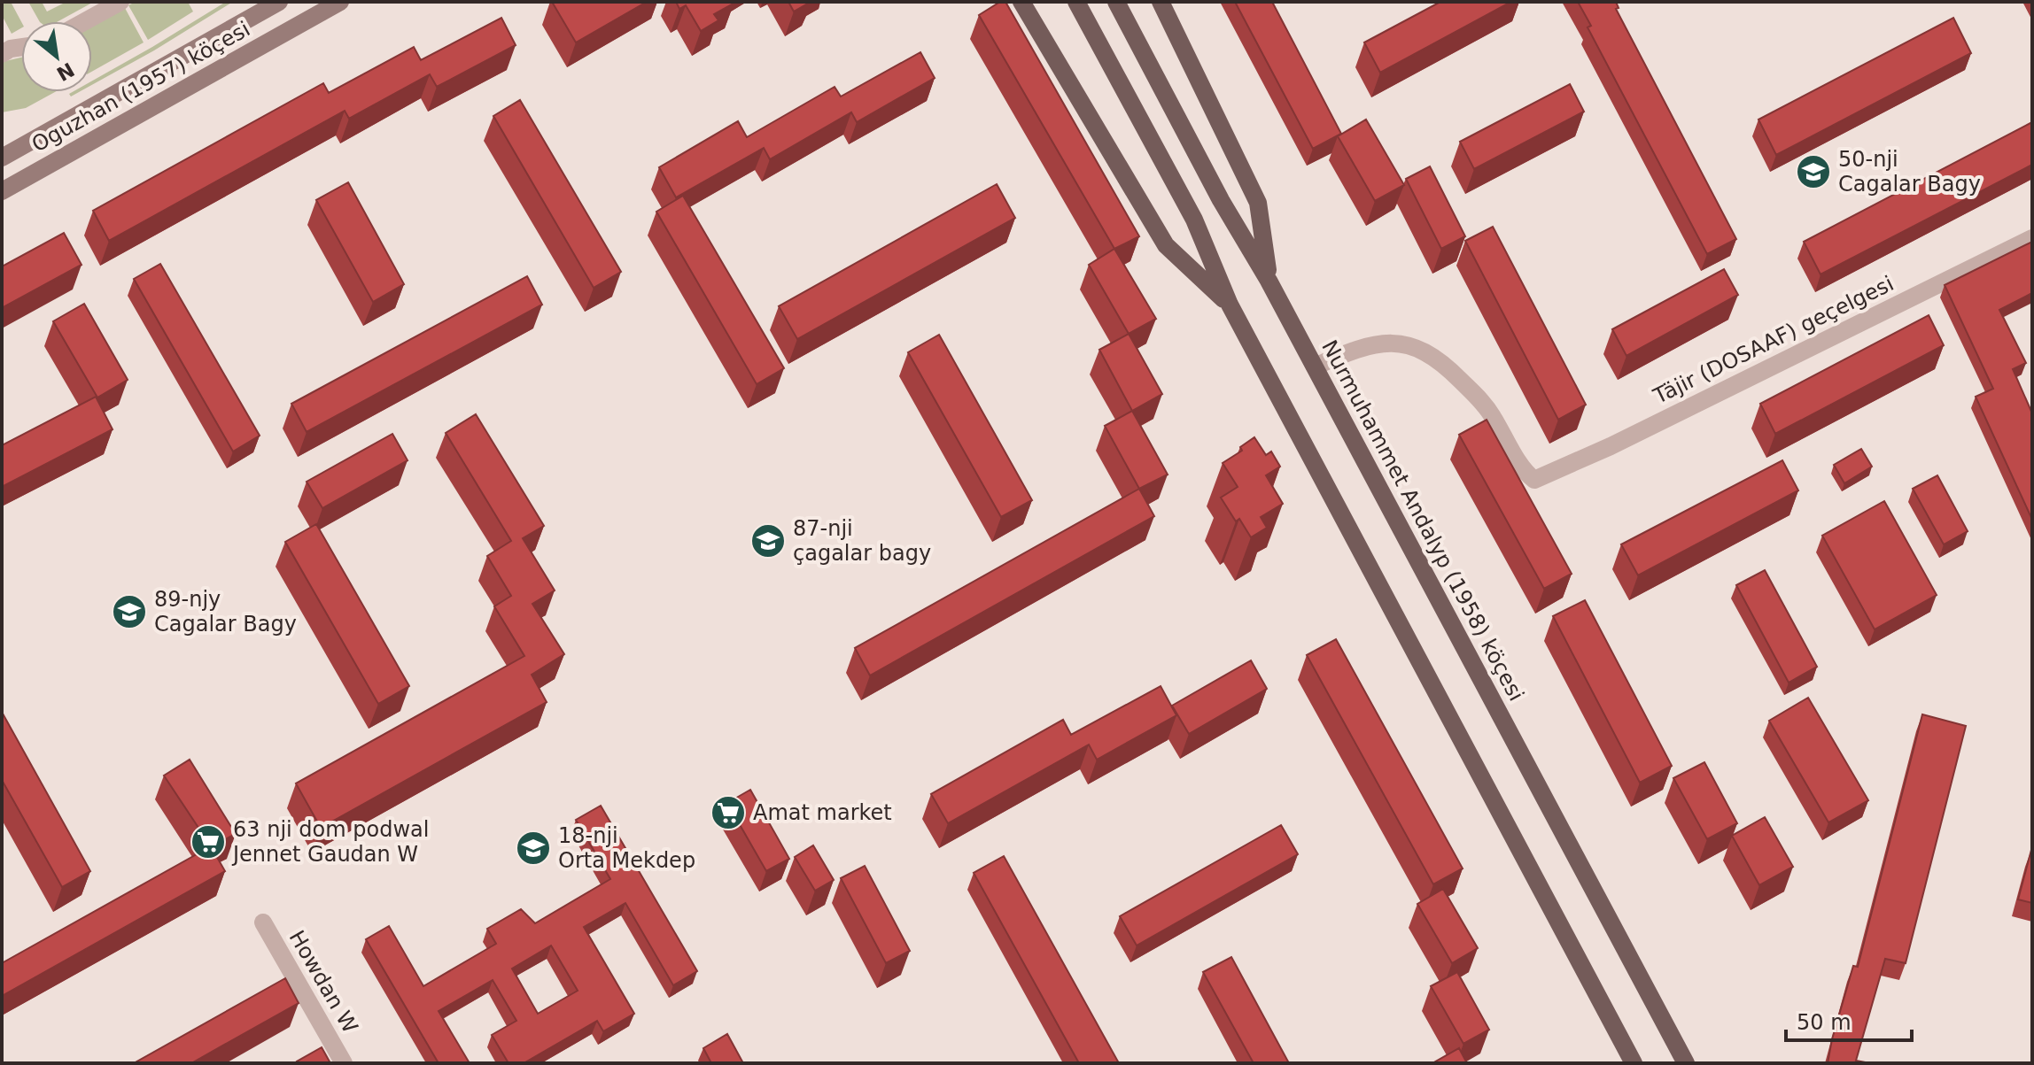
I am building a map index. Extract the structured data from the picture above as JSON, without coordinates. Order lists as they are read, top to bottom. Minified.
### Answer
{"streets":{"main road":["Oguzhan (1957) köçesi","Nurmuhammet Andalyp (1958) köçesi"],"street":["Täjir (DOSAAF) geçelgesi","Howdan W"]},"crossings":[["Täjir (DOSAAF) geçelgesi","Nurmuhammet Andalyp (1958) köçesi"]],"places":{"school or university":["50-nji Cagalar Bagy","87-nji çagalar bagy","89-njy Cagalar Bagy","18-nji Orta Mekdep"],"supermarket":["Amat market","63 nji dom podwal Jennet Gaudan W"]},"scale_bar":"50 m","north":"bottom right"}
